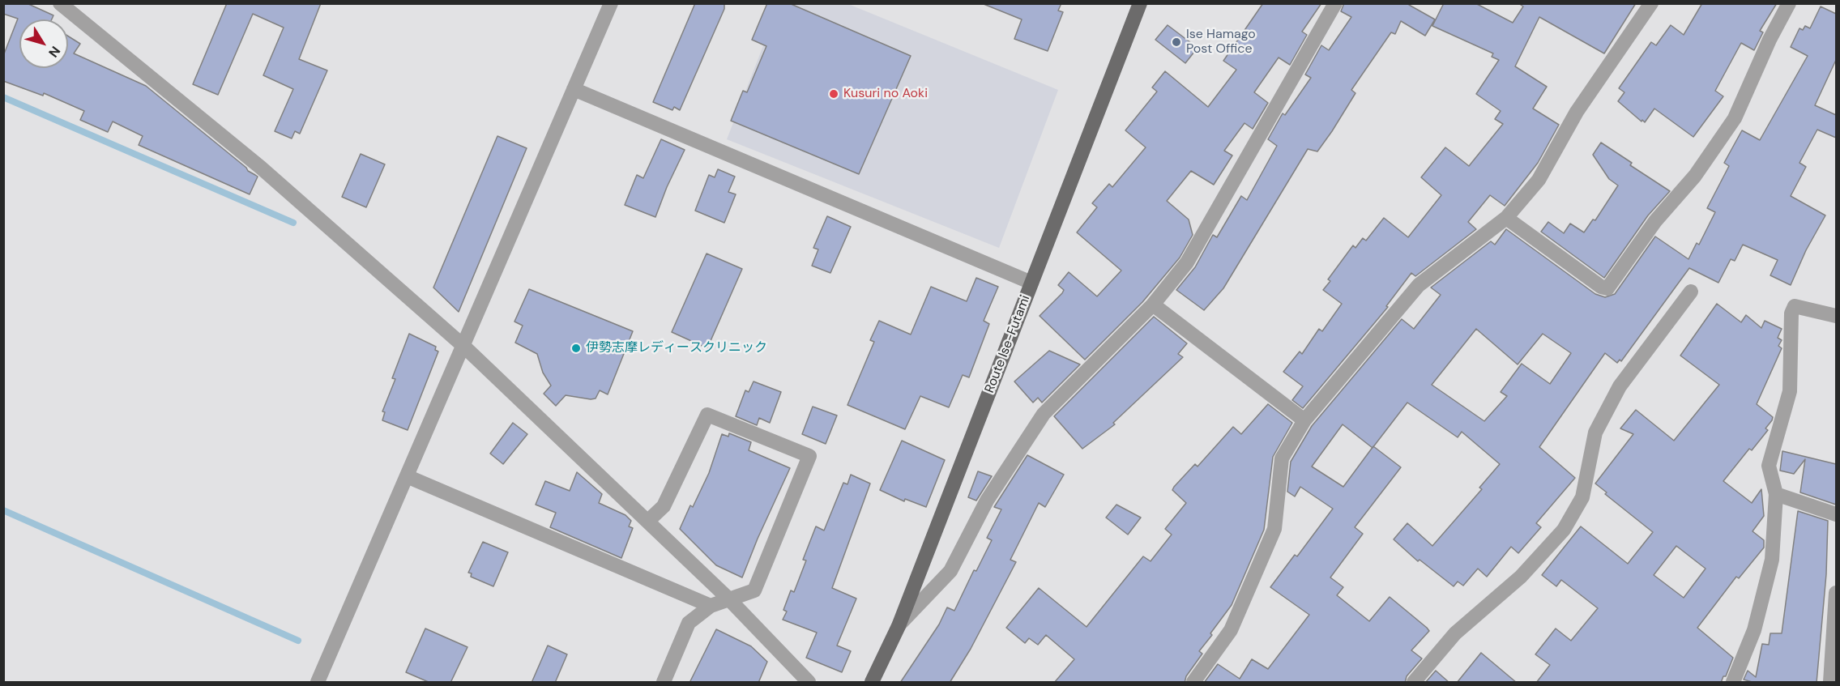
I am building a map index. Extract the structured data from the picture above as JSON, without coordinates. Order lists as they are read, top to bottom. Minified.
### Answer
{"streets":{"main road":["Route Ise-Futami"]},"places":["Ise Hamago Post Office","Kusuri no Aoki","伊勢志摩レディースクリニック"],"north":"bottom right"}
